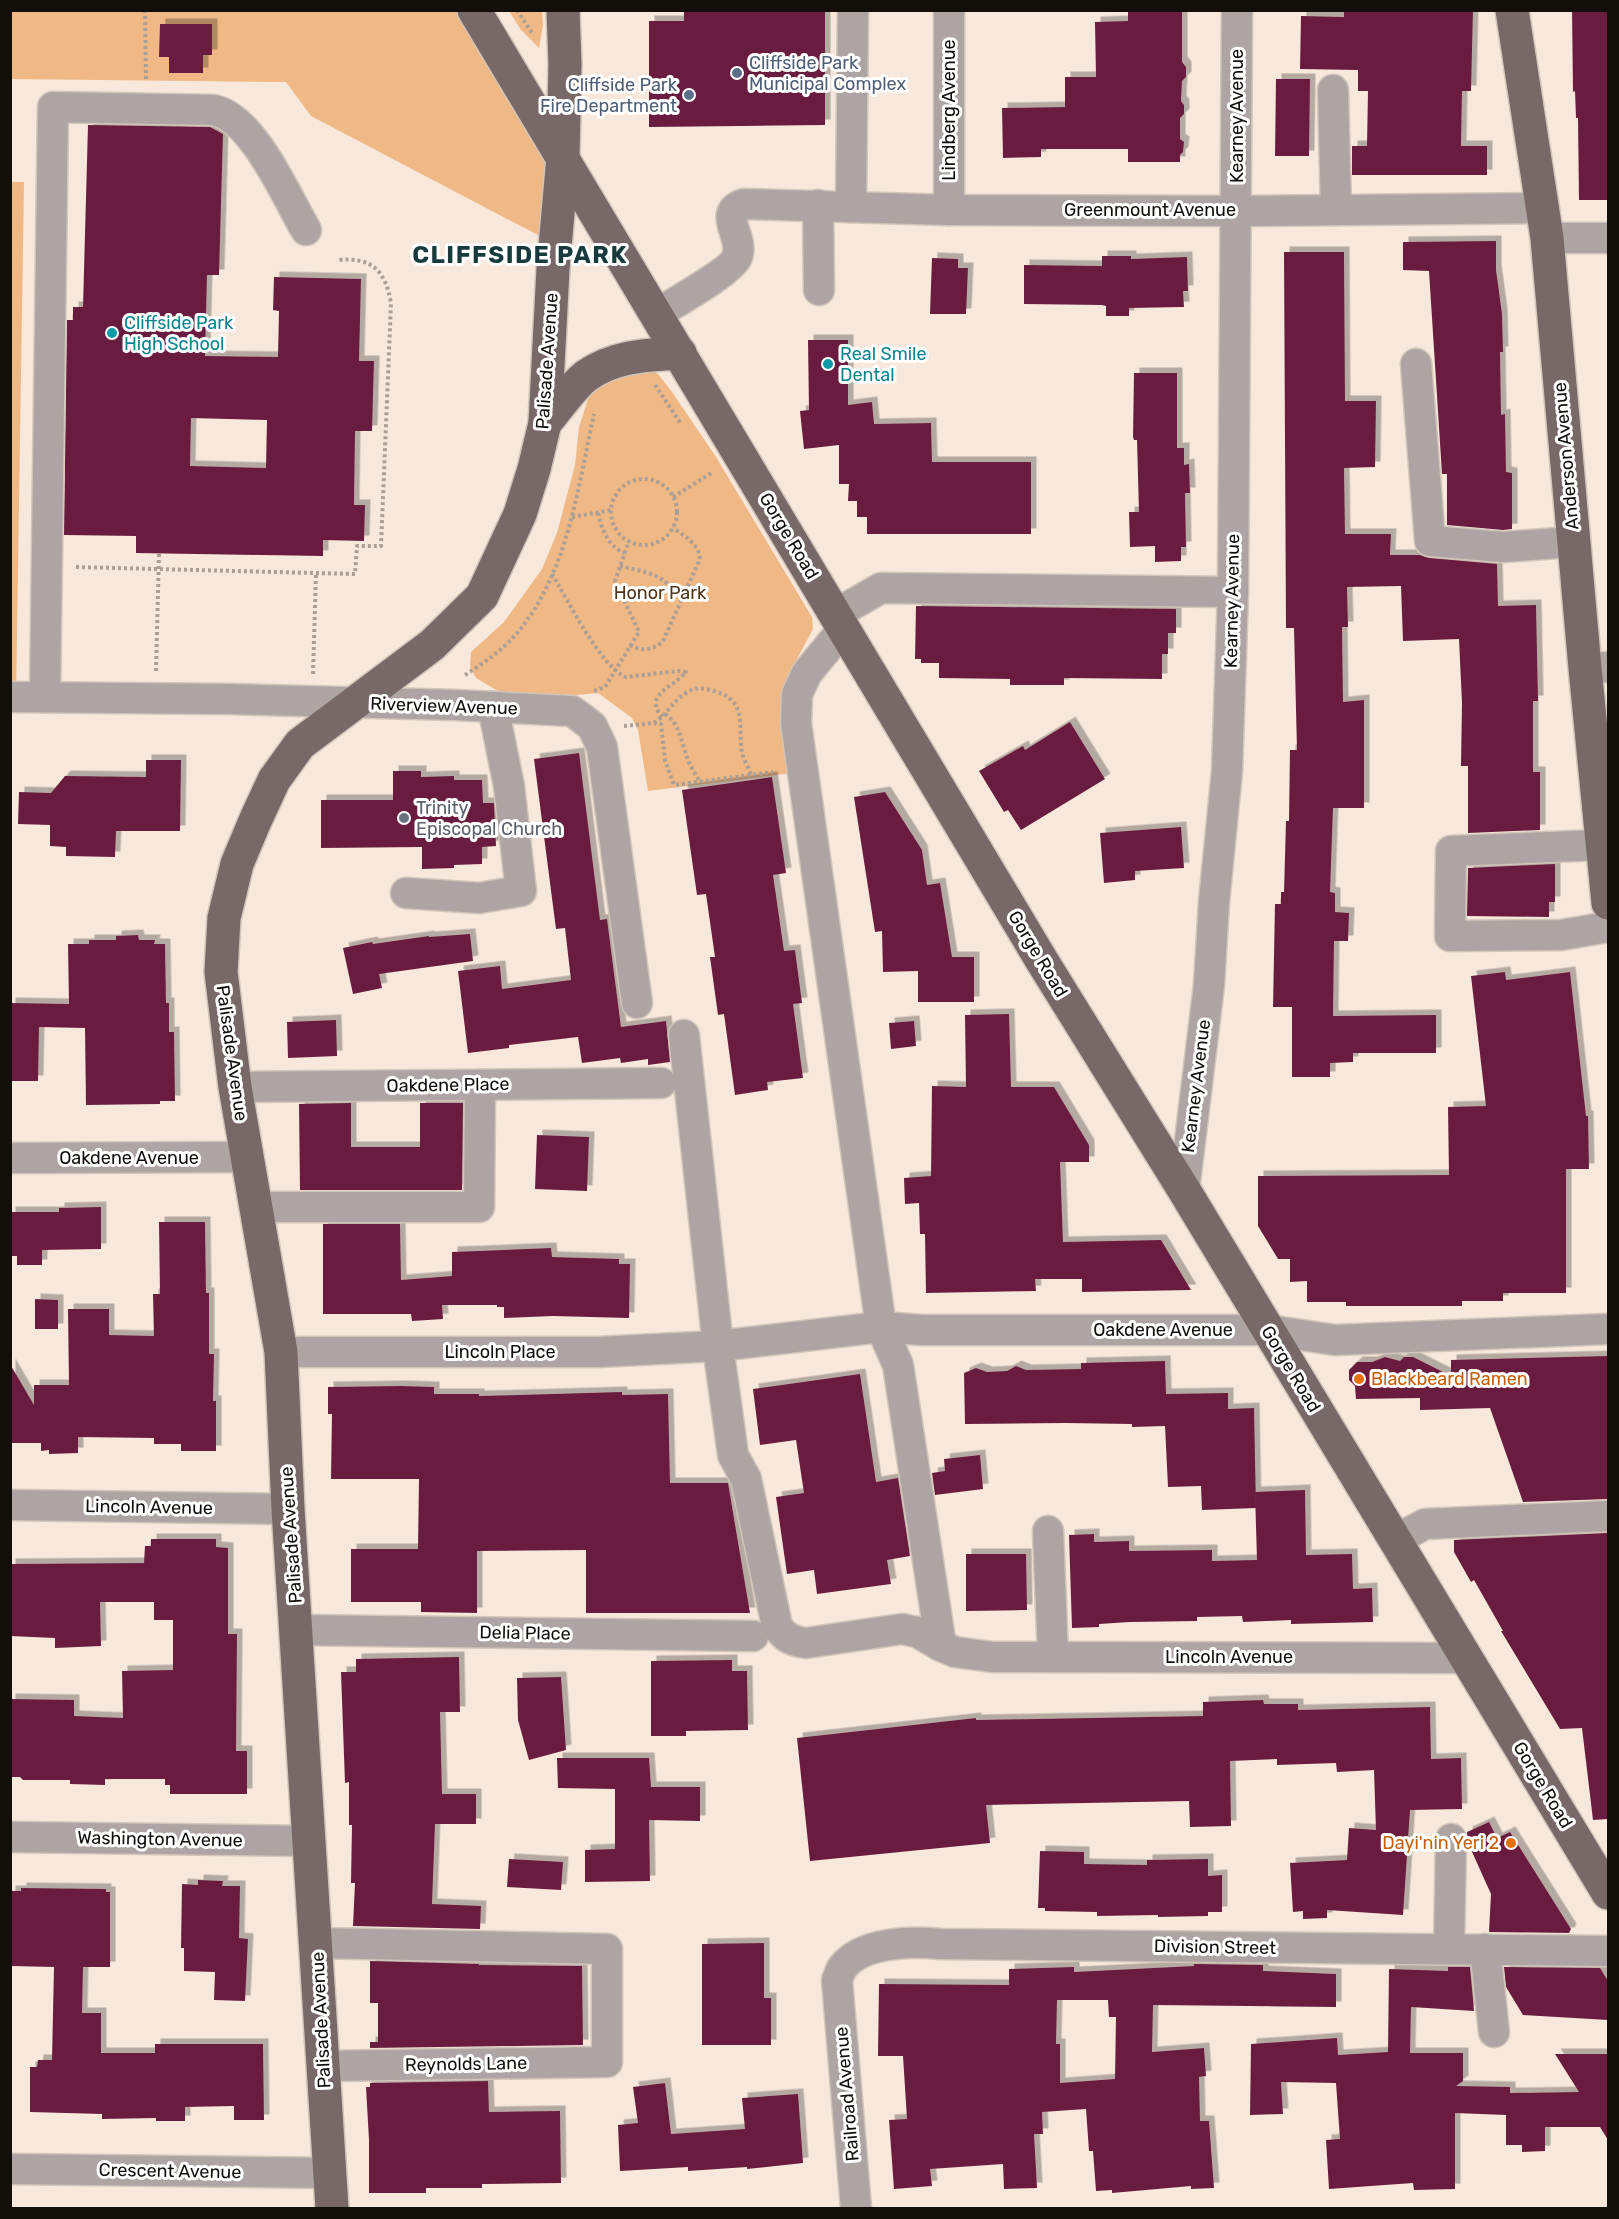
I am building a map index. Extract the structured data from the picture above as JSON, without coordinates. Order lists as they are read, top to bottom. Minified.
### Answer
{"streets":{"main road":["Palisade Avenue","Anderson Avenue","Gorge Road"],"street":["Lindberg Avenue","Kearney Avenue","Greenmount Avenue","Riverview Avenue","Oakdene Place","Oakdene Avenue","Lincoln Place","Lincoln Avenue","Delia Place","Washington Avenue","Division Street","Reynolds Lane","Railroad Avenue","Crescent Avenue"]},"crossings":[["Lindberg Avenue","Greenmount Avenue"],["Kearney Avenue","Greenmount Avenue"],["Kearney Avenue","Gorge Road"],["Greenmount Avenue","Anderson Avenue"],["Greenmount Avenue","Gorge Road"],["Palisade Avenue","Gorge Road"],["Palisade Avenue","Riverview Avenue"],["Palisade Avenue","Oakdene Place"],["Palisade Avenue","Oakdene Avenue"],["Palisade Avenue","Lincoln Place"],["Palisade Avenue","Lincoln Avenue"],["Palisade Avenue","Delia Place"],["Palisade Avenue","Washington Avenue"],["Palisade Avenue","Reynolds Lane"],["Palisade Avenue","Crescent Avenue"],["Gorge Road","Oakdene Avenue"],["Gorge Road","Lincoln Avenue"],["Oakdene Avenue","Lincoln Place"],["Oakdene Avenue","Lincoln Avenue"],["Lincoln Place","Lincoln Avenue"],["Division Street","Railroad Avenue"]],"districts":["CLIFFSIDE PARK"],"parks":["Honor Park"],"places":["Cliffside Park Municipal Complex","Cliffside Park Fire Department","Cliffside Park High School","Real Smile Dental","Trinity Episcopal Church","Blackbeard Ramen","Dayi'nin Yeri 2"]}
